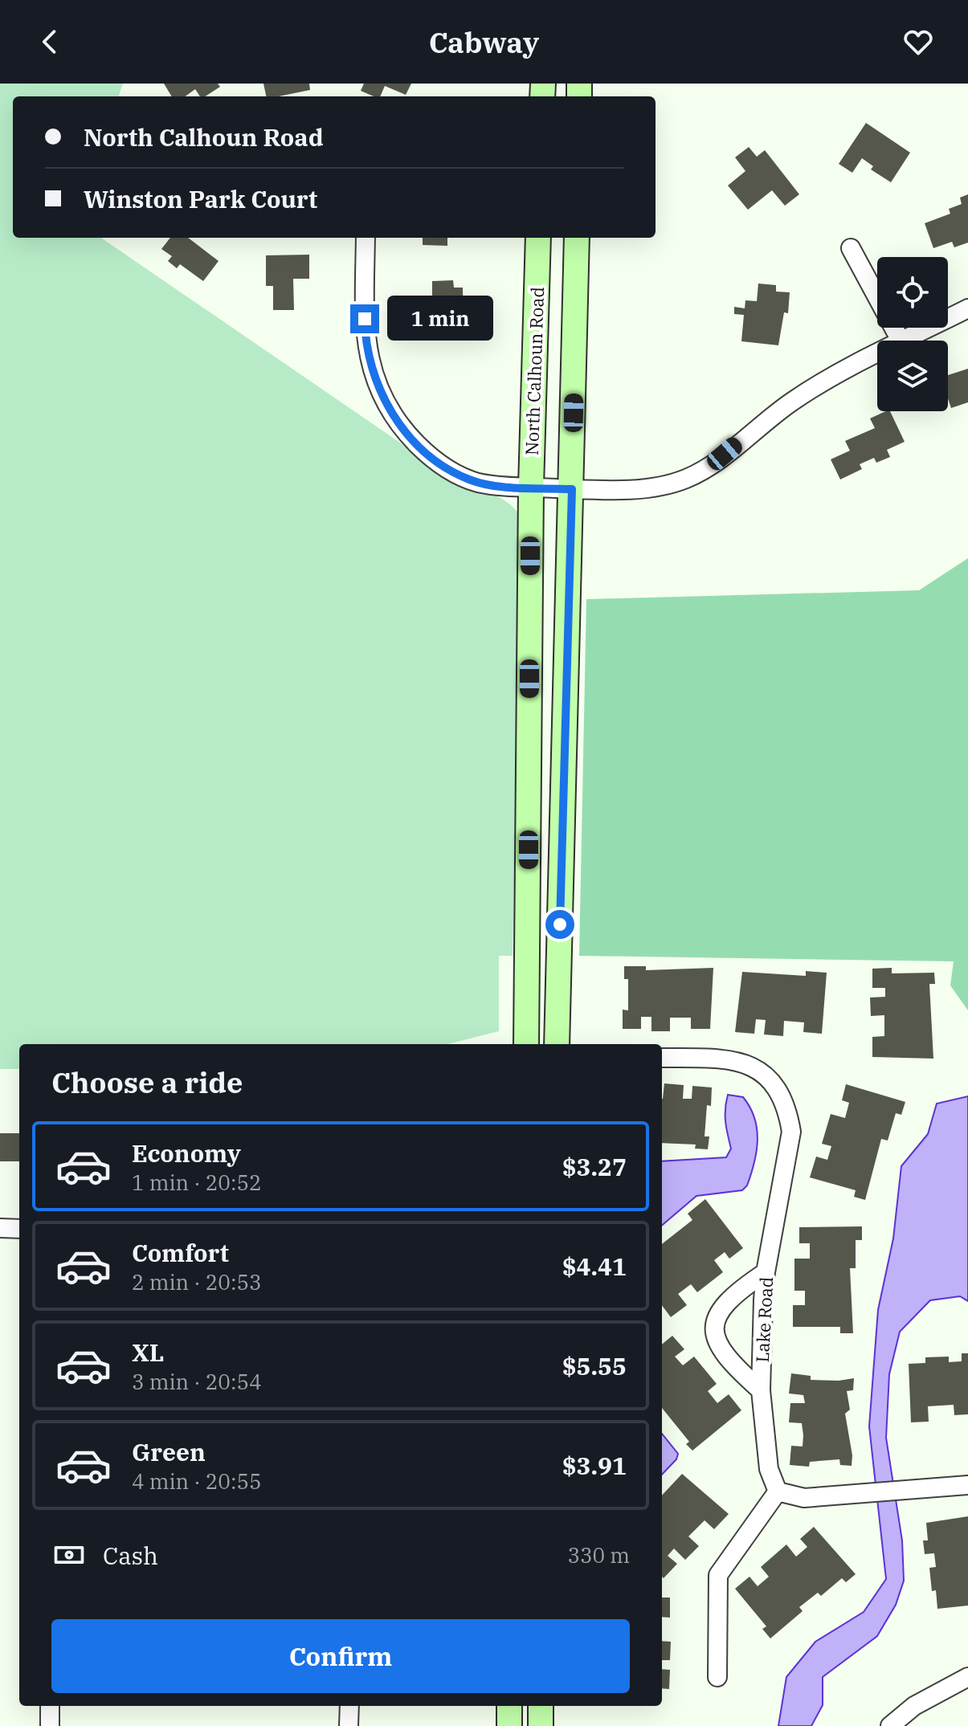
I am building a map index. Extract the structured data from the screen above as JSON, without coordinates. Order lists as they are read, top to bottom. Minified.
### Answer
{"streets":{"main road":["North Calhoun Road"],"street":["Lake Road"]},"page":{"header":"Cabway","banner":["North Calhoun Road","Winston Park Court"],"bubble":"1 min","heading":"Choose a ride","list":[{"name":"Economy","note":"1 min · 20:52","value":"$3.27"},{"name":"Comfort","note":"2 min · 20:53","value":"$4.41"},{"name":"XL","note":"3 min · 20:54","value":"$5.55"},{"name":"Green","note":"4 min · 20:55","value":"$3.91"}],"pay":["Cash","330 m"],"buttons":"Confirm"}}
